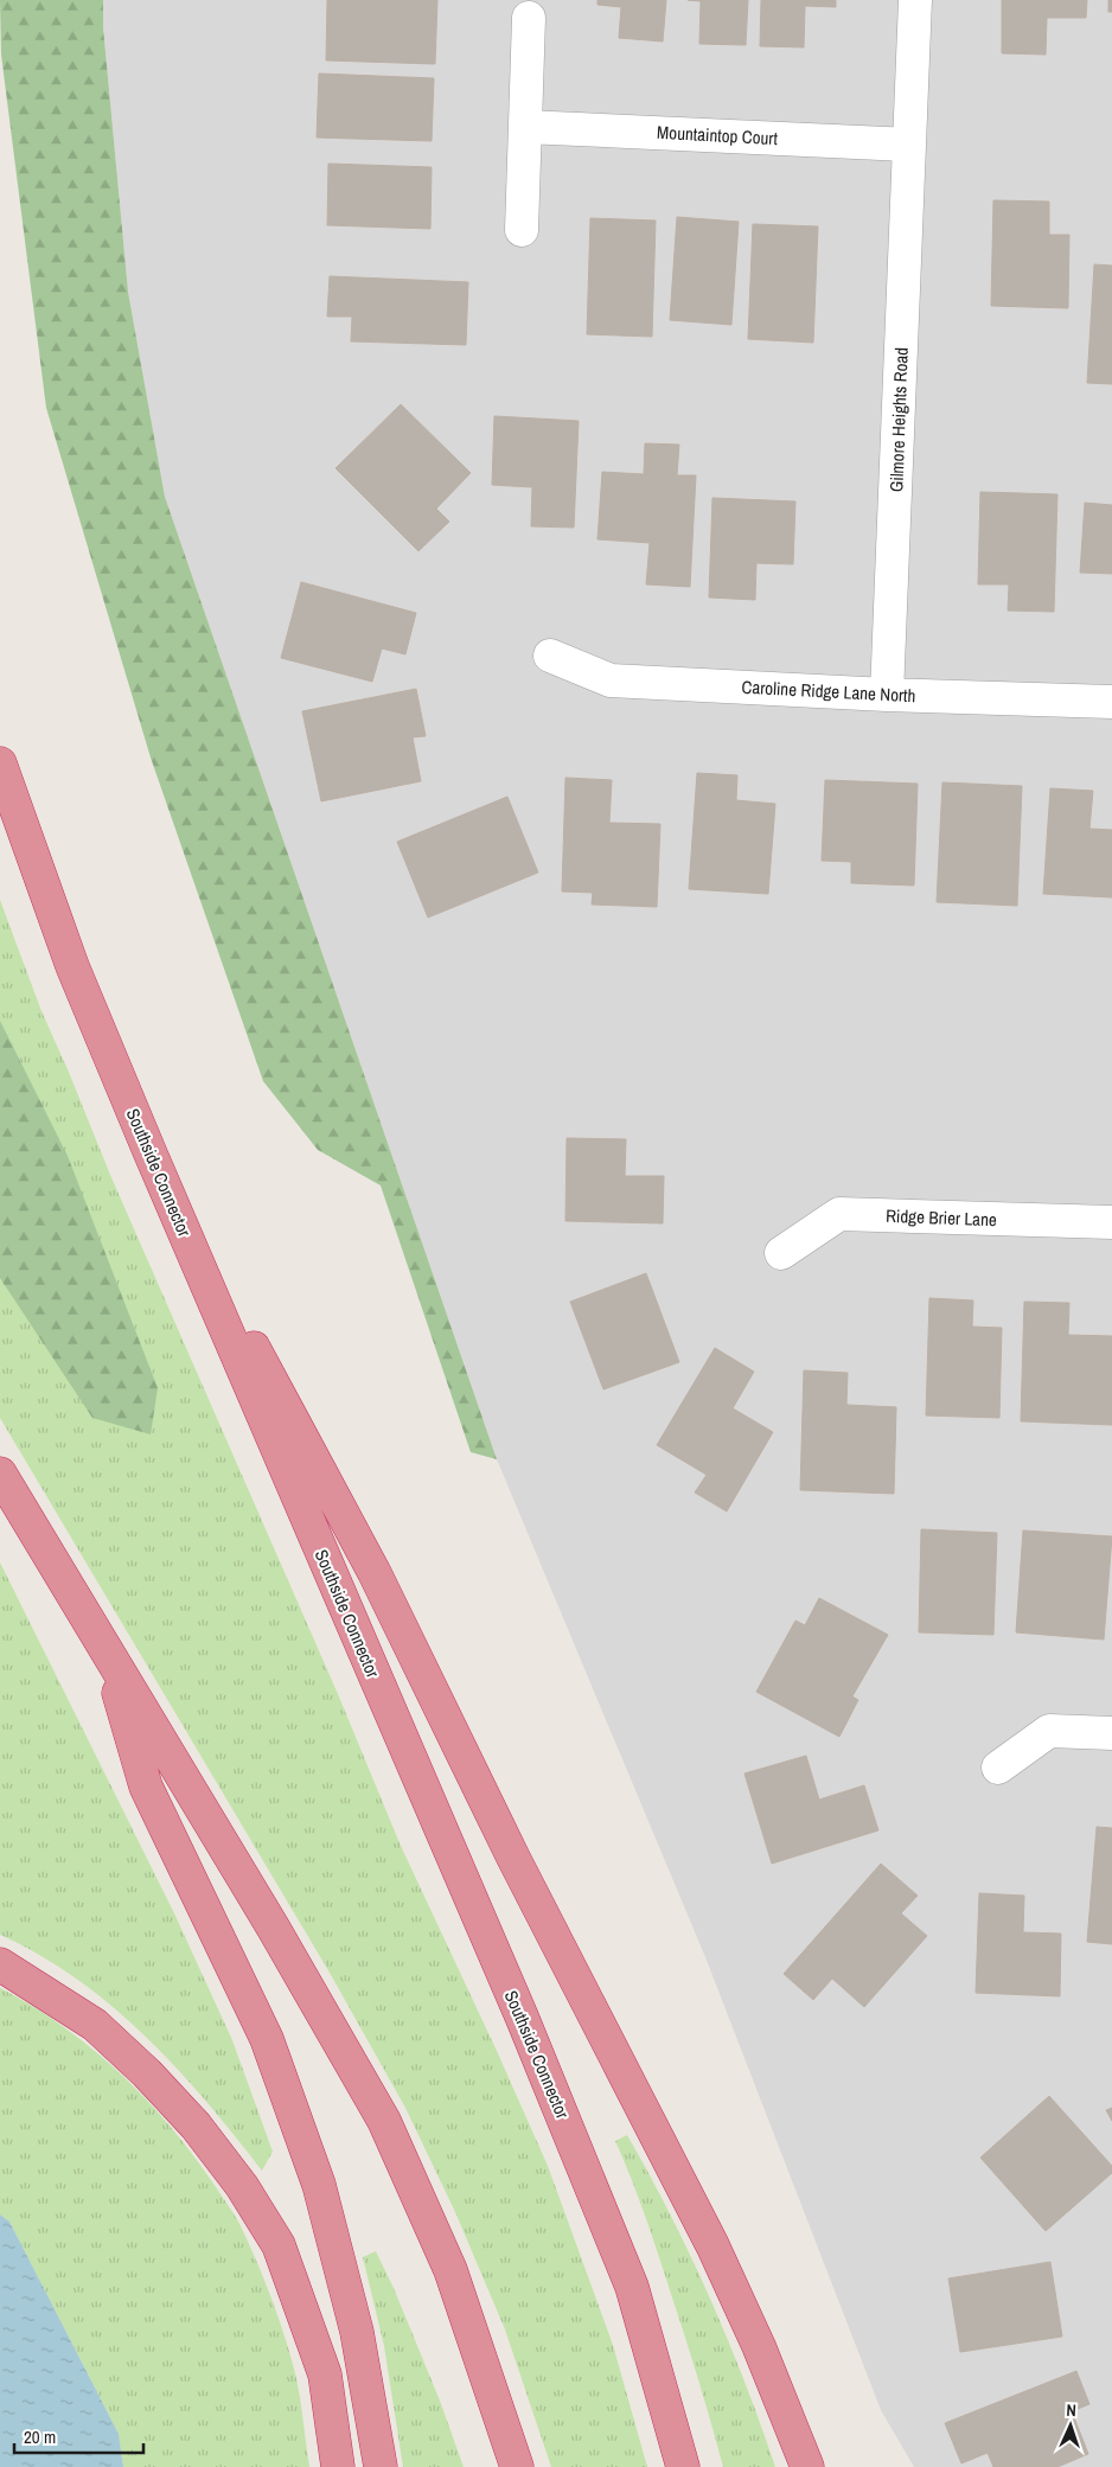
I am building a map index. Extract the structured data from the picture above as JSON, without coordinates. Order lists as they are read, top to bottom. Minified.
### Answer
{"streets":{"highway":["Southside Connector"],"street":["Mountaintop Court","Gilmore Heights Road","Caroline Ridge Lane North","Ridge Brier Lane"]},"crossings":[["Mountaintop Court","Gilmore Heights Road"],["Gilmore Heights Road","Caroline Ridge Lane North"]],"scale_bar":"20 m","north":"top"}
